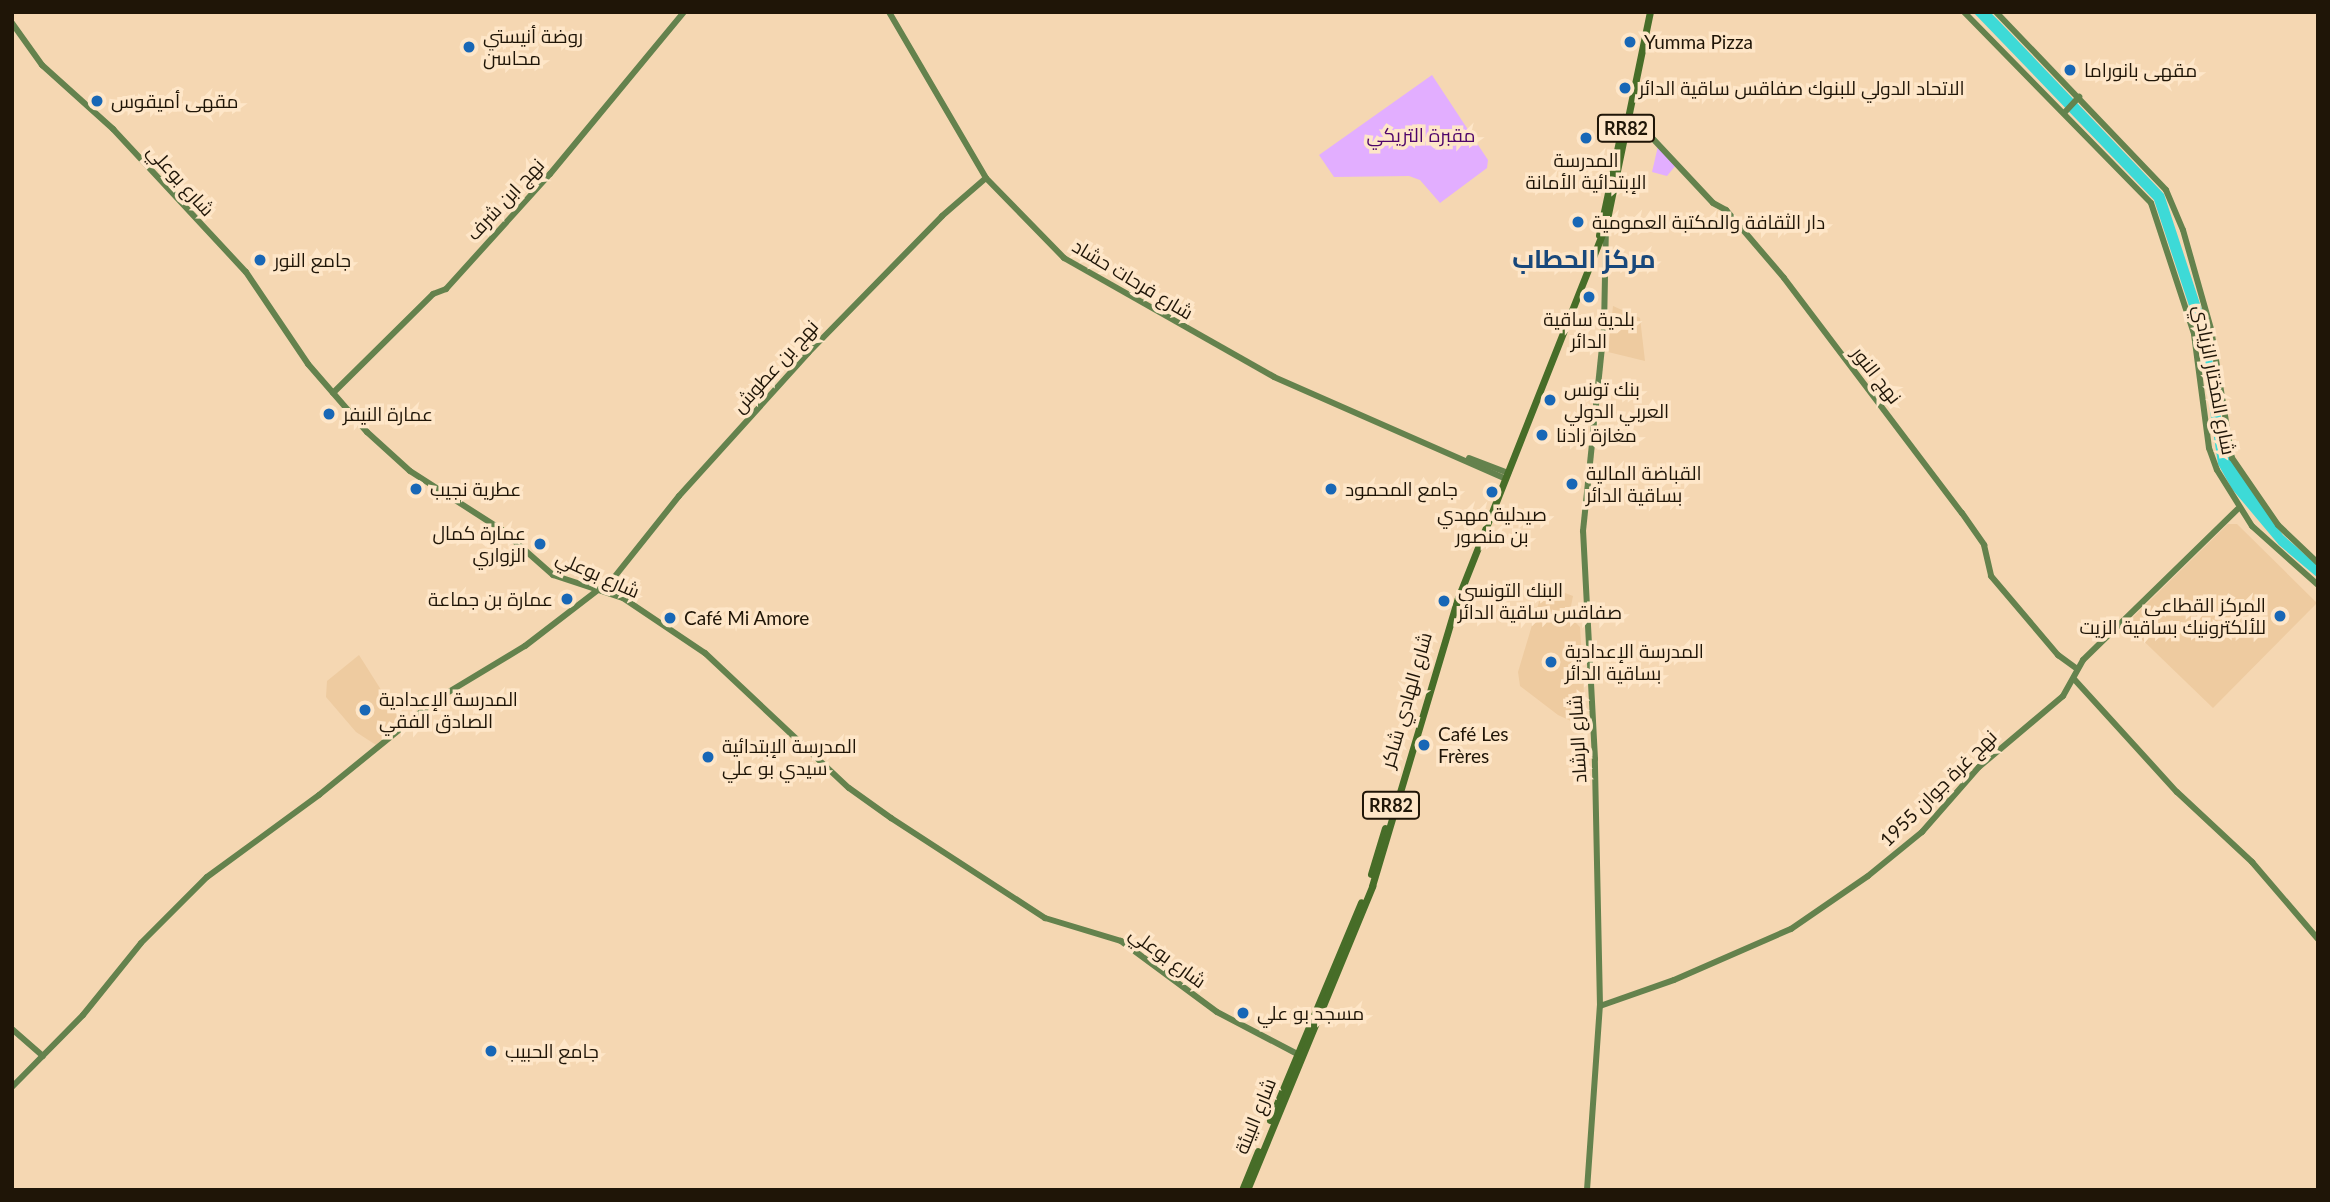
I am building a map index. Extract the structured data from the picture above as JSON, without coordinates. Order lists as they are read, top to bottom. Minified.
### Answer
{"streets":{"main road":["RR82","شارع الهادي شاكر","شارع البيئة"],"street":["شارع بوعلي","نهج ابن شرف","شارع فرحات حشاد","نهج بن عطوش","نهج النور","شارع المختار الزيادي","شارع الرشاد","نهج غرة جوان 1955"]},"crossings":[["RR82","نهج النور"],["RR82","شارع الهادي شاكر"],["RR82","شارع الرشاد"],["شارع بوعلي","نهج ابن شرف"],["شارع بوعلي","نهج بن عطوش"],["شارع بوعلي","شارع الهادي شاكر"],["شارع بوعلي","شارع البيئة"],["شارع فرحات حشاد","نهج بن عطوش"],["شارع فرحات حشاد","شارع الهادي شاكر"],["نهج النور","نهج غرة جوان 1955"],["شارع المختار الزيادي","نهج غرة جوان 1955"],["شارع الهادي شاكر","شارع الرشاد"],["شارع الهادي شاكر","شارع البيئة"],["شارع الرشاد","نهج غرة جوان 1955"]],"districts":["مركز الحطاب"],"parks":["مقبرة التريكي"],"places":["Yumma Pizza","روضة أنيستي محاسن","مقهى بانوراما","الاتحاد الدولي للبنوك صفاقس ساقية الدائر","مقهى أميقوس","المدرسة الإبتدائية الأمانة","دار الثقافة والمكتبة العمومية","جامع النور","بلدية ساقية الدائر","بنك تونس العربي الدولي","عمارة النيفر","مغازة زادنا","القباضة المالية بساقية الدائر","عطرية نجيب","جامع المحمود","صيدلية مهدي بن منصور","عمارة كمال الزواري","عمارة بن جماعة","البنك التونسي صفاقس ساقية الدائر","المركز القطاعي للألكترونيك بساقية الزيت","Café Mi Amore","المدرسة الإعدادية بساقية الدائر","المدرسة الإعدادية الصادق الفقي","Café Les Frères","المدرسة الإبتدائية سيدي بو علي","مسجد بو علي","جامع الحبيب"]}
